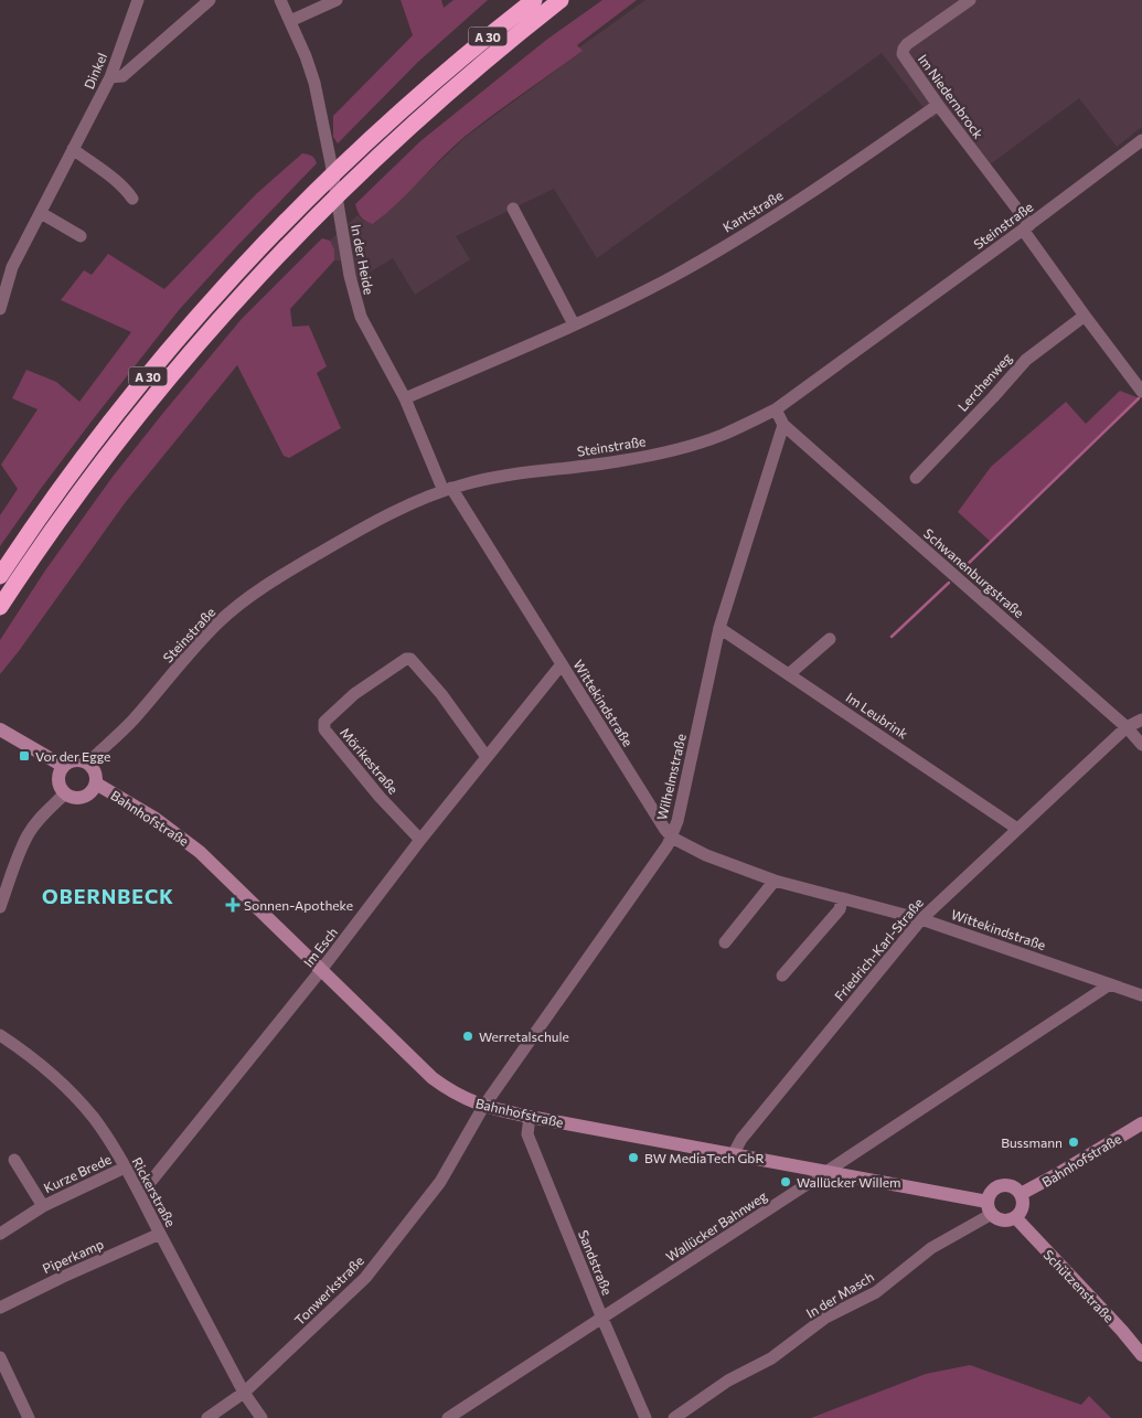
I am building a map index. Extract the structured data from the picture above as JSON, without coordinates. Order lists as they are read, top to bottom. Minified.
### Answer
{"streets":{"highway":["A 30"],"street":["Dinkel","Im Niedernbrock","Kantstraße","Steinstraße","In der Heide","Lerchenweg","Schwanenburgstraße","Wittekindstraße","Im Leubrink","Mörikestraße","Wilhelmstraße","Bahnhofstraße","Im Esch","Friedrich-Karl-Straße","Kurze Brede","Rickerstraße","Wallücker Bahnweg","Piperkamp","Sandstraße","Schützenstraße","Tonwerkstraße","In der Masch"]},"crossings":[["Im Niedernbrock","Kantstraße"],["Im Niedernbrock","Steinstraße"],["Im Niedernbrock","Lerchenweg"],["Kantstraße","In der Heide"],["Steinstraße","In der Heide"],["Steinstraße","Wittekindstraße"],["Steinstraße","Bahnhofstraße"],["In der Heide","Wittekindstraße"],["Schwanenburgstraße","Wilhelmstraße"],["Schwanenburgstraße","Friedrich-Karl-Straße"],["Wittekindstraße","Wilhelmstraße"],["Wittekindstraße","Im Esch"],["Wittekindstraße","Friedrich-Karl-Straße"],["Wittekindstraße","Wallücker Bahnweg"],["Im Leubrink","Wilhelmstraße"],["Im Leubrink","Friedrich-Karl-Straße"],["Mörikestraße","Im Esch"],["Wilhelmstraße","Bahnhofstraße"],["Wilhelmstraße","Tonwerkstraße"],["Bahnhofstraße","Im Esch"],["Bahnhofstraße","Friedrich-Karl-Straße"],["Bahnhofstraße","Wallücker Bahnweg"],["Bahnhofstraße","Sandstraße"],["Bahnhofstraße","Schützenstraße"],["Bahnhofstraße","Tonwerkstraße"],["Bahnhofstraße","In der Masch"],["Im Esch","Rickerstraße"],["Kurze Brede","Rickerstraße"],["Rickerstraße","Piperkamp"],["Rickerstraße","Tonwerkstraße"],["Wallücker Bahnweg","Sandstraße"],["Schützenstraße","In der Masch"]],"districts":["OBERNBECK"],"places":{"transit":["Vor der Egge"],"health":["Sonnen-Apotheke"],"other":["Werretalschule","Bussmann","BW MediaTech GbR","Wallücker Willem"]}}
